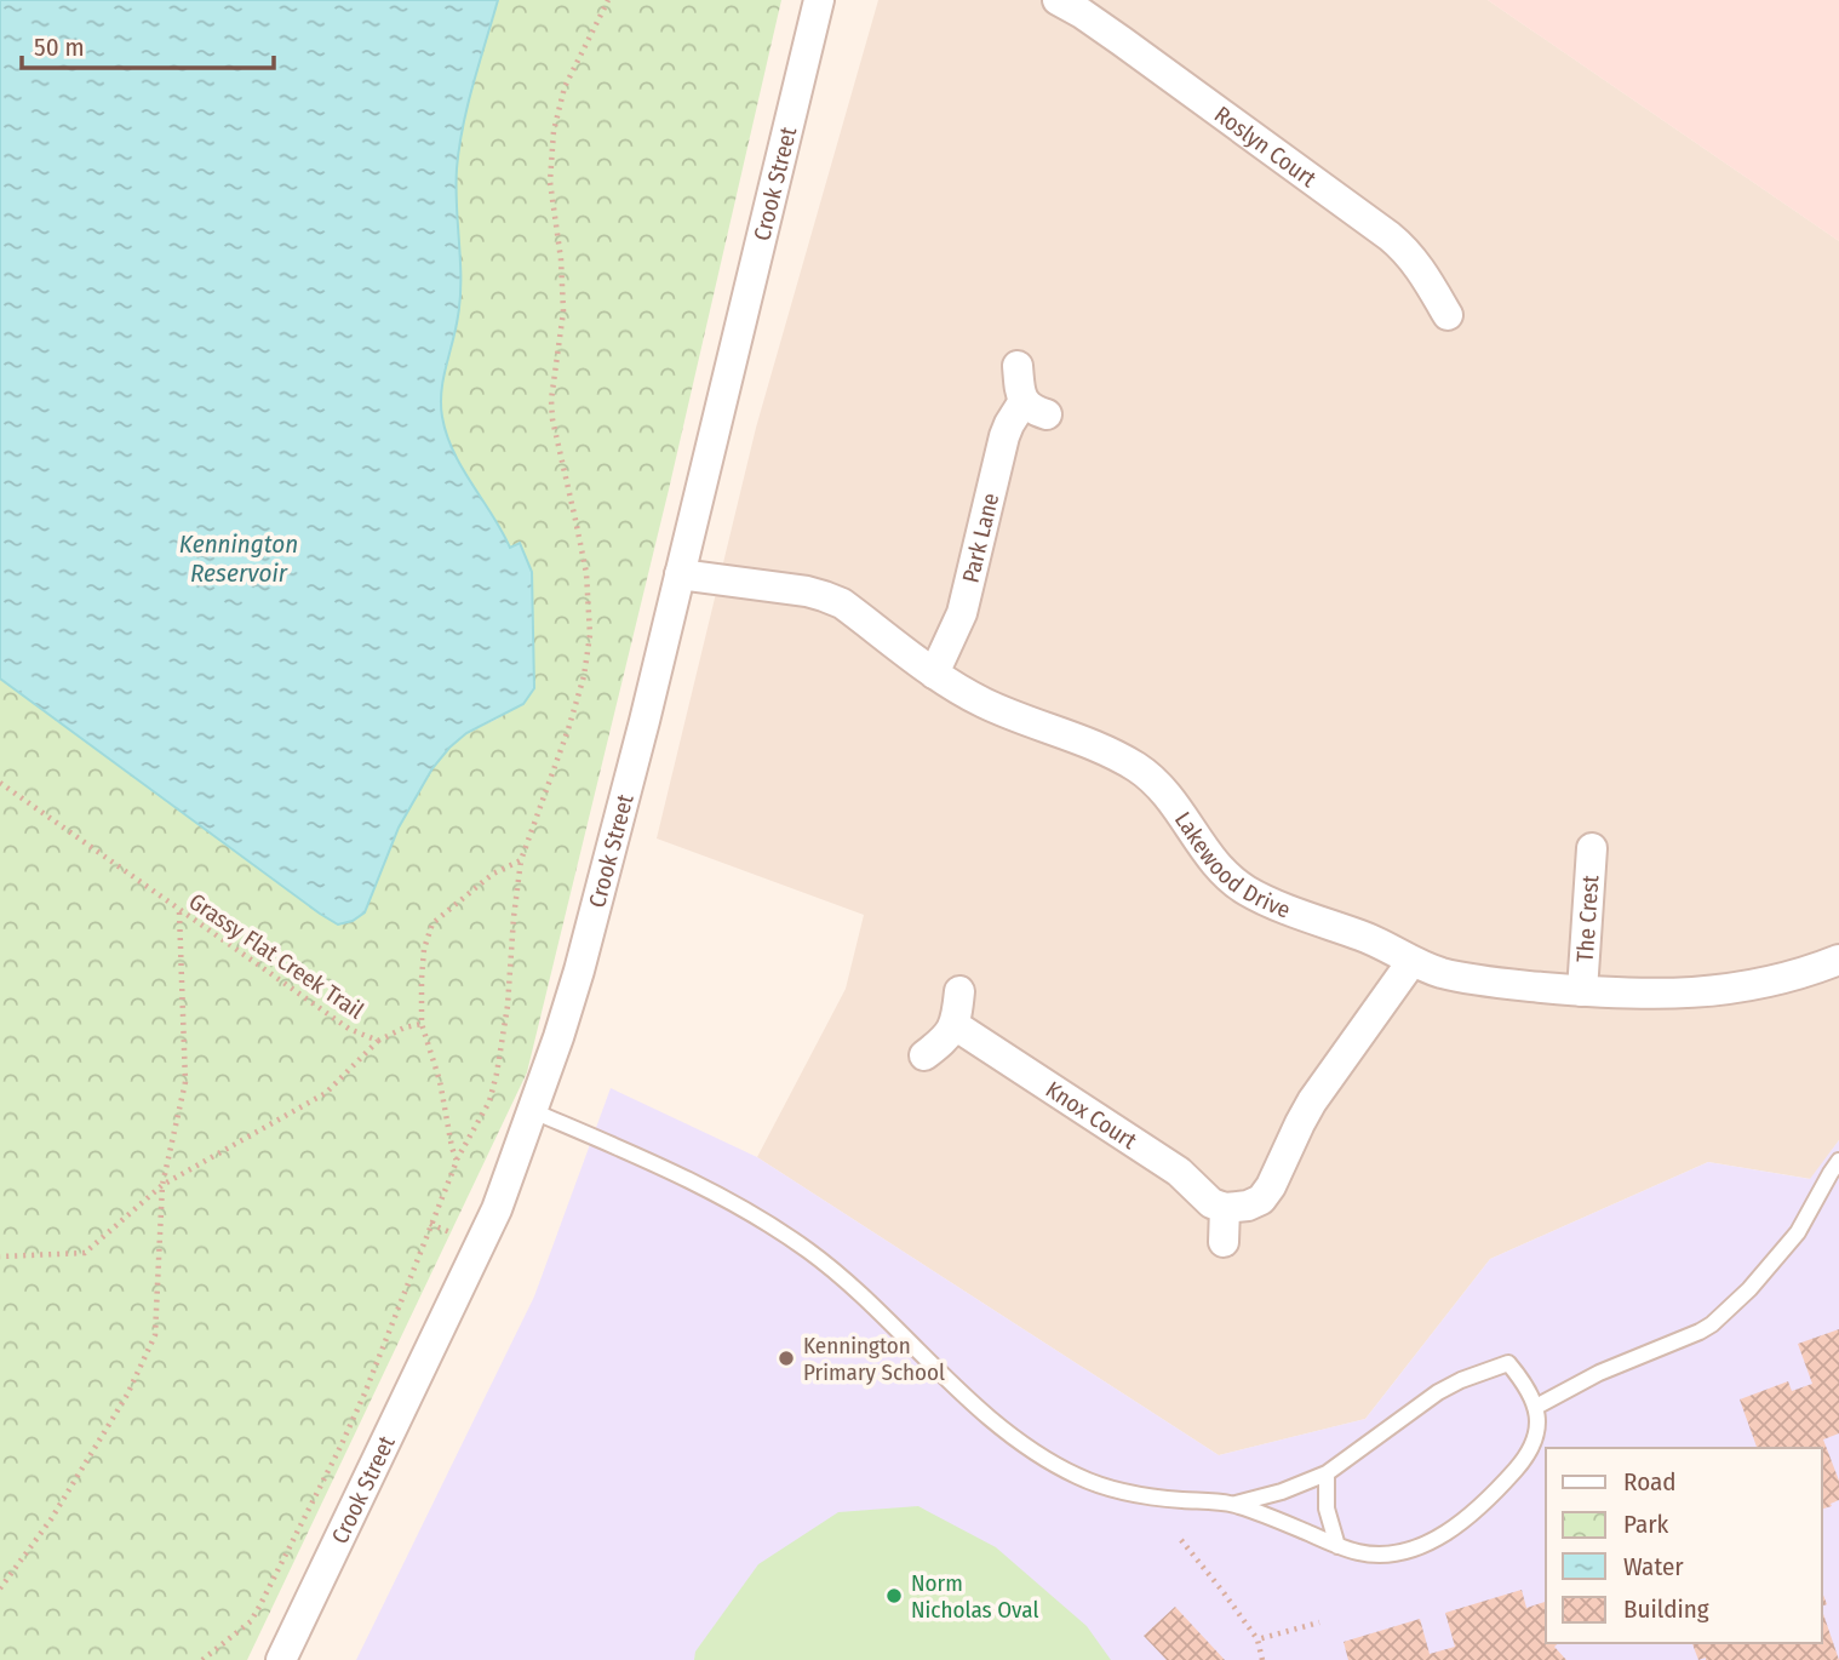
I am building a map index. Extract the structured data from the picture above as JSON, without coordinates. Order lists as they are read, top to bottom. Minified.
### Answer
{"streets":{"street":["Roslyn Court","Crook Street","Park Lane","Lakewood Drive","The Crest","Knox Court"],"path":["Grassy Flat Creek Trail"]},"crossings":[["Crook Street","Lakewood Drive"],["Park Lane","Lakewood Drive"],["Lakewood Drive","The Crest"]],"water":["Kennington Reservoir"],"places":["Kennington Primary School","Norm Nicholas Oval"],"legend":["Road","Park","Water","Building"],"scale_bar":"50 m"}
